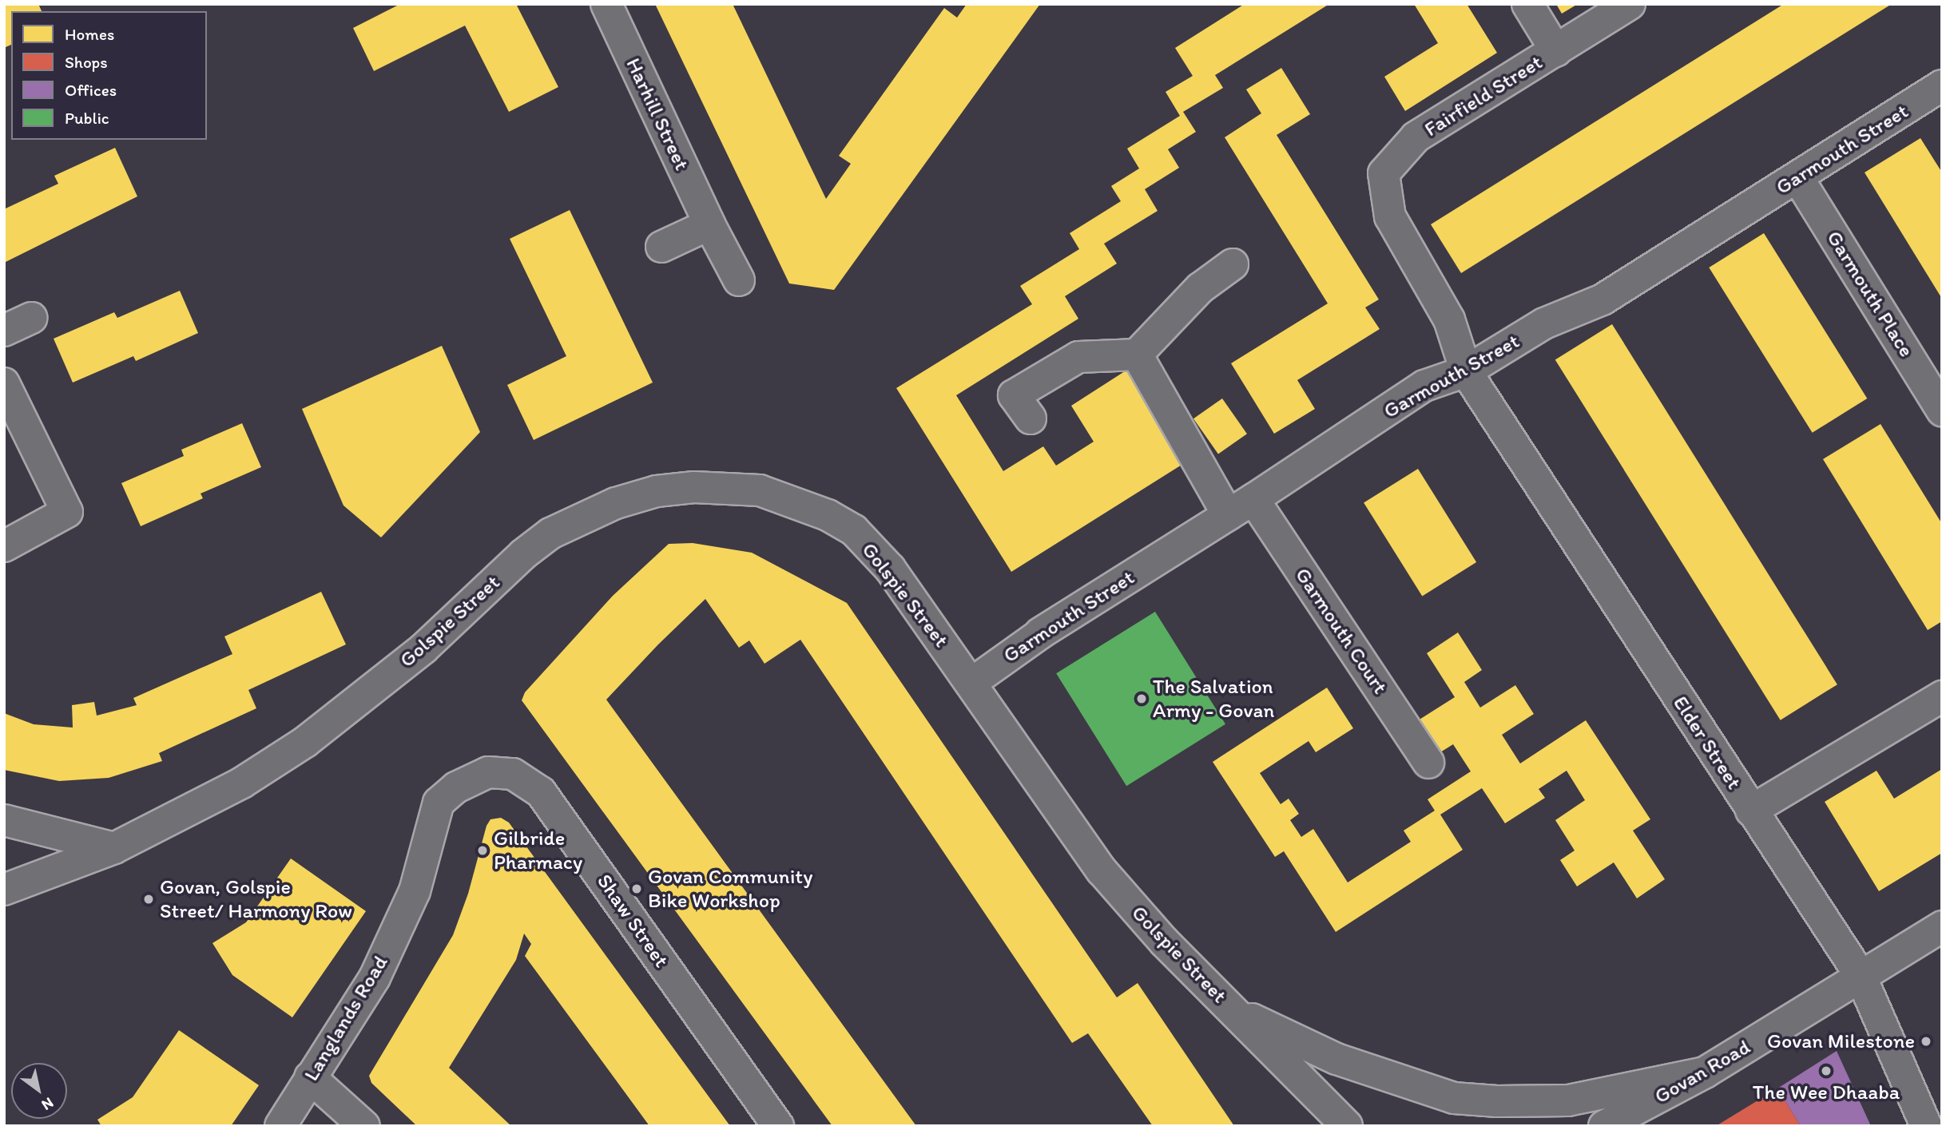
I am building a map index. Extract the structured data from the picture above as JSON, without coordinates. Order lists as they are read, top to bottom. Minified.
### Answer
{"streets":{"street":["Fairfield Street","Harhill Street","Garmouth Street","Garmouth Place","Golspie Street","Garmouth Court","Elder Street","Shaw Street","Langlands Road","Govan Road"]},"crossings":[["Fairfield Street","Elder Street"],["Garmouth Street","Garmouth Place"],["Garmouth Street","Golspie Street"],["Garmouth Street","Garmouth Court"],["Garmouth Street","Elder Street"],["Elder Street","Govan Road"],["Shaw Street","Langlands Road"]],"places":["The Salvation Army - Govan","Gilbride Pharmacy","Govan Community Bike Workshop","Govan, Golspie Street/ Harmony Row","Govan Milestone","The Wee Dhaaba"],"legend":["Homes","Shops","Offices","Public"],"north":"bottom right"}
